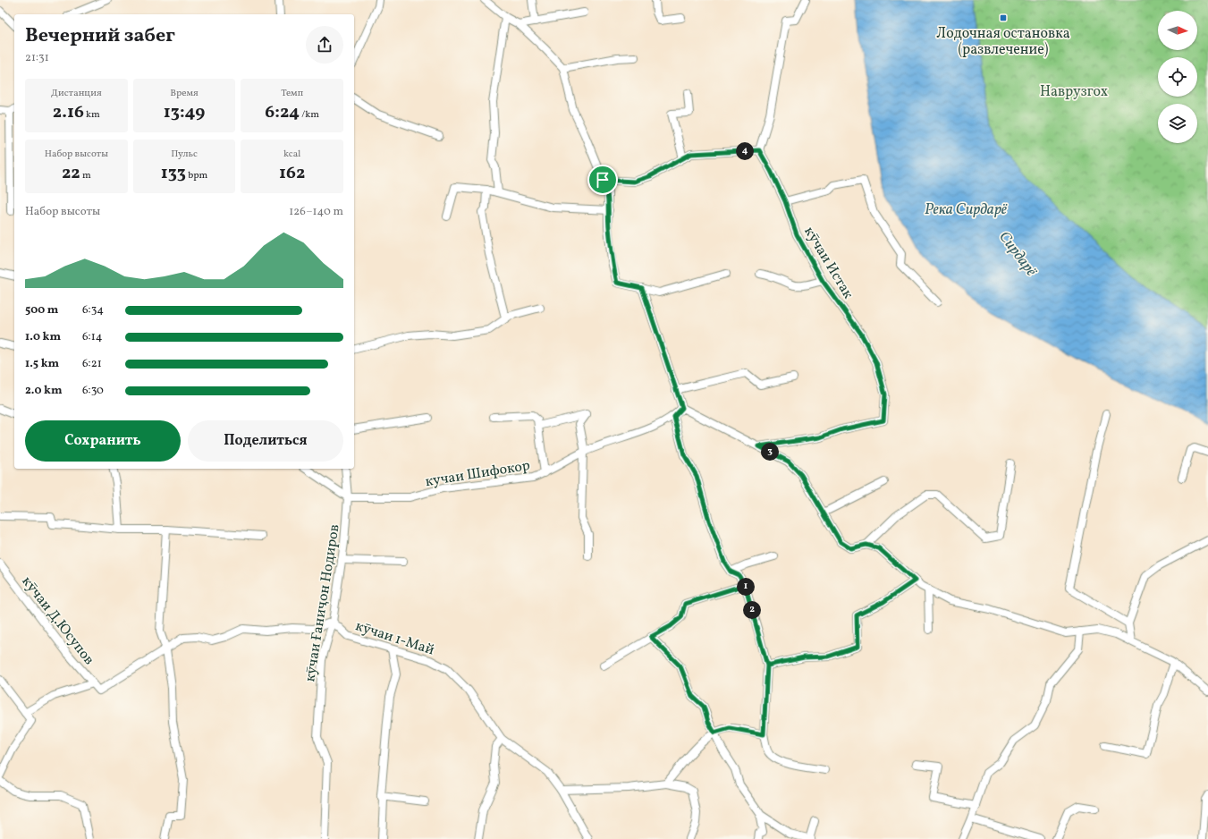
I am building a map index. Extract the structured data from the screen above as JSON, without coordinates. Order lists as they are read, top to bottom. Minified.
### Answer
{"streets":{"street":["кӯчаи Истак","кучаи Шифокор","кӯчаи Ғаниҷон Нодиров","кӯчаи Д.Юсупов","кӯчаи 1-Май"]},"crossings":[["кучаи Шифокор","кӯчаи Ғаниҷон Нодиров"],["кӯчаи Ғаниҷон Нодиров","кӯчаи 1-Май"]],"water":["Река Сирдарё","Сирдарё"],"parks":["Наврузгох"],"places":{"transit":["Лодочная остановка (развлечение)"]},"north":"right","page":{"heading":["Вечерний забег","21:31"],"stats":[["Дистанция","2.16 km"],["Время","13:49"],["Темп","6:24 /km"],["Набор высоты","22 m"],["Пульс","133 bpm"],["kcal","162"]],"pins":["4","3","1","2"],"chart":["Набор высоты","126–140 m"],"list":[{"name":"500 m","note":"6:34"},{"name":"1.0 km","note":"6:14"},{"name":"1.5 km","note":"6:21"},{"name":"2.0 km","note":"6:30"}],"buttons":["Сохранить","Поделиться"]}}
